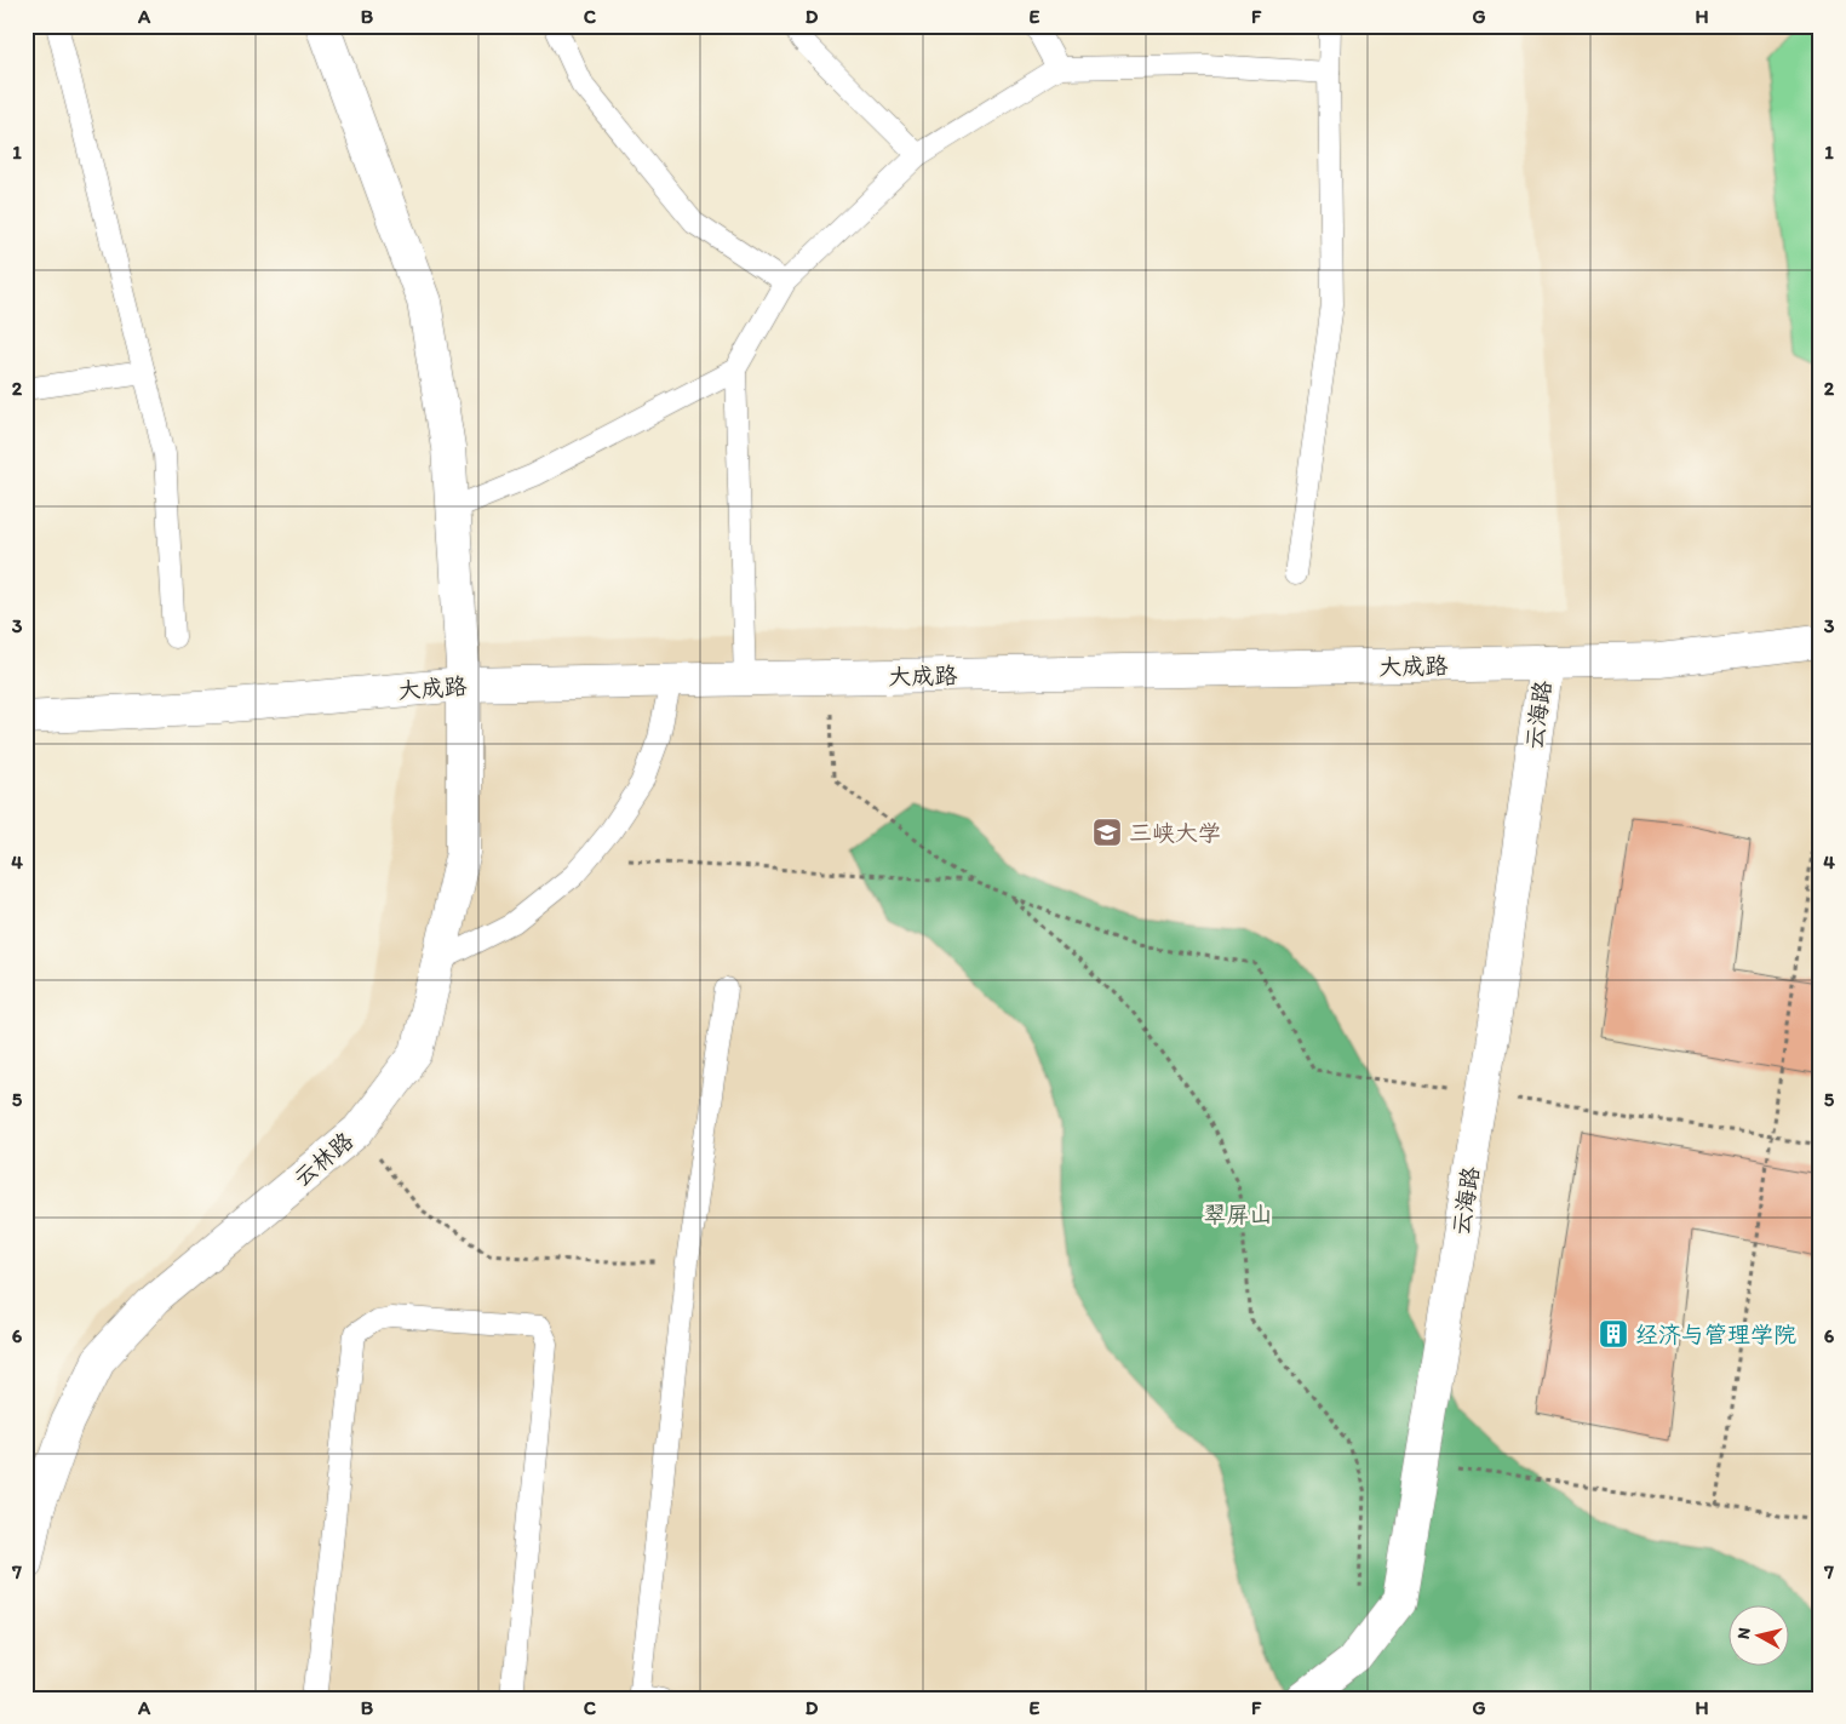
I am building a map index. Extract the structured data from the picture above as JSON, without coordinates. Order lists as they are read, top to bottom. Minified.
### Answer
{"streets":{"street":["大成路","云海路","云林路"]},"crossings":[["大成路","云海路"],["大成路","云林路"]],"parks":["翠屏山"],"places":{"school or university":["三峡大学"],"building":["经济与管理学院"]},"north":"left","grid":{"columns":["A","B","C","D","E","F","G","H"],"rows":["1","2","3","4","5","6","7"]}}
